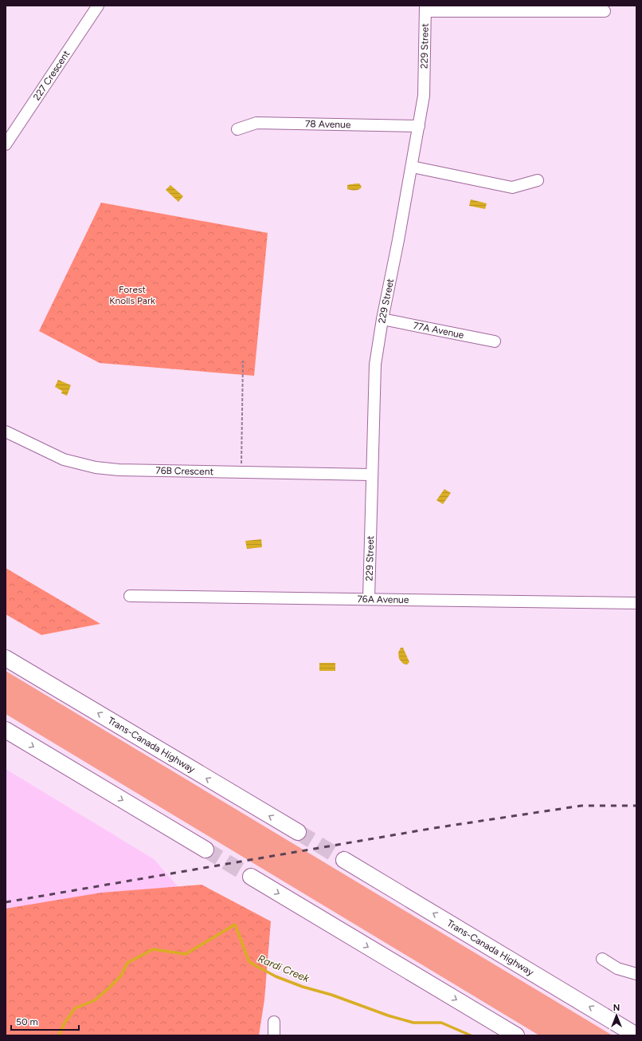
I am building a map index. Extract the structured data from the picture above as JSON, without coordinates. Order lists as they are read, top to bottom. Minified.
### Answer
{"streets":{"highway":["Trans-Canada Highway"],"street":["229 Street","227 Crescent","78 Avenue","77A Avenue","76B Crescent","76A Avenue"]},"crossings":[["229 Street","78 Avenue"],["229 Street","77A Avenue"],["229 Street","76B Crescent"],["229 Street","76A Avenue"]],"water":["Rardi Creek"],"parks":["Forest Knolls Park"],"scale_bar":"50 m","north":"top"}
